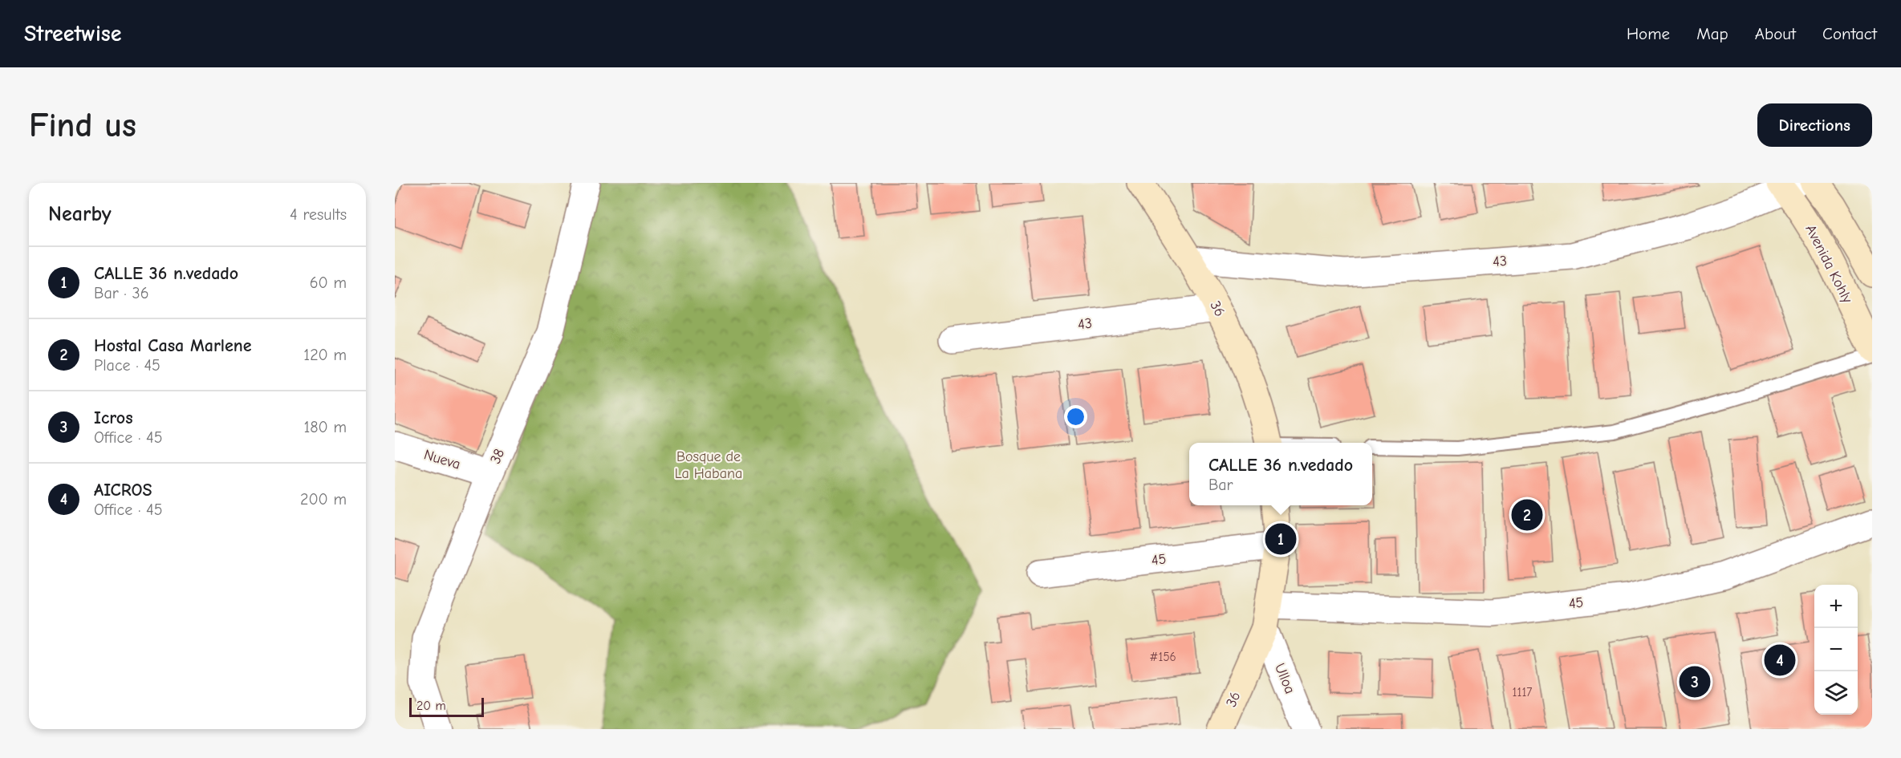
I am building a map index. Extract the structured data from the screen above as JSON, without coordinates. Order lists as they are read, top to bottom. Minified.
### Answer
{"streets":{"street":["43","Avenida Kohly","36","38","Nueva","45","Ulloa"]},"crossings":[["43","Avenida Kohly"],["43","36"],["36","45"],["36","Ulloa"],["38","Nueva"],["45","Ulloa"]],"parks":["Bosque de La Habana"],"house_numbers":["#156","1117"],"scale_bar":"20 m","page":{"header":"Streetwise","nav":["Home","Map","About","Contact"],"buttons":"Directions","title":"Find us","heading":["Nearby","4 results"],"list":[{"mark":"1","name":"CALLE 36 n.vedado","note":"Bar · 36","value":"60 m"},{"mark":"2","name":"Hostal Casa Marlene","note":"Place · 45","value":"120 m"},{"mark":"3","name":"Icros","note":"Office · 45","value":"180 m"},{"mark":"4","name":"AICROS","note":"Office · 45","value":"200 m"}],"popup":["CALLE 36 n.vedado","Bar"],"pins":["2","1","4","3"],"map_buttons":["+","−"],"scale":"20 m"}}
